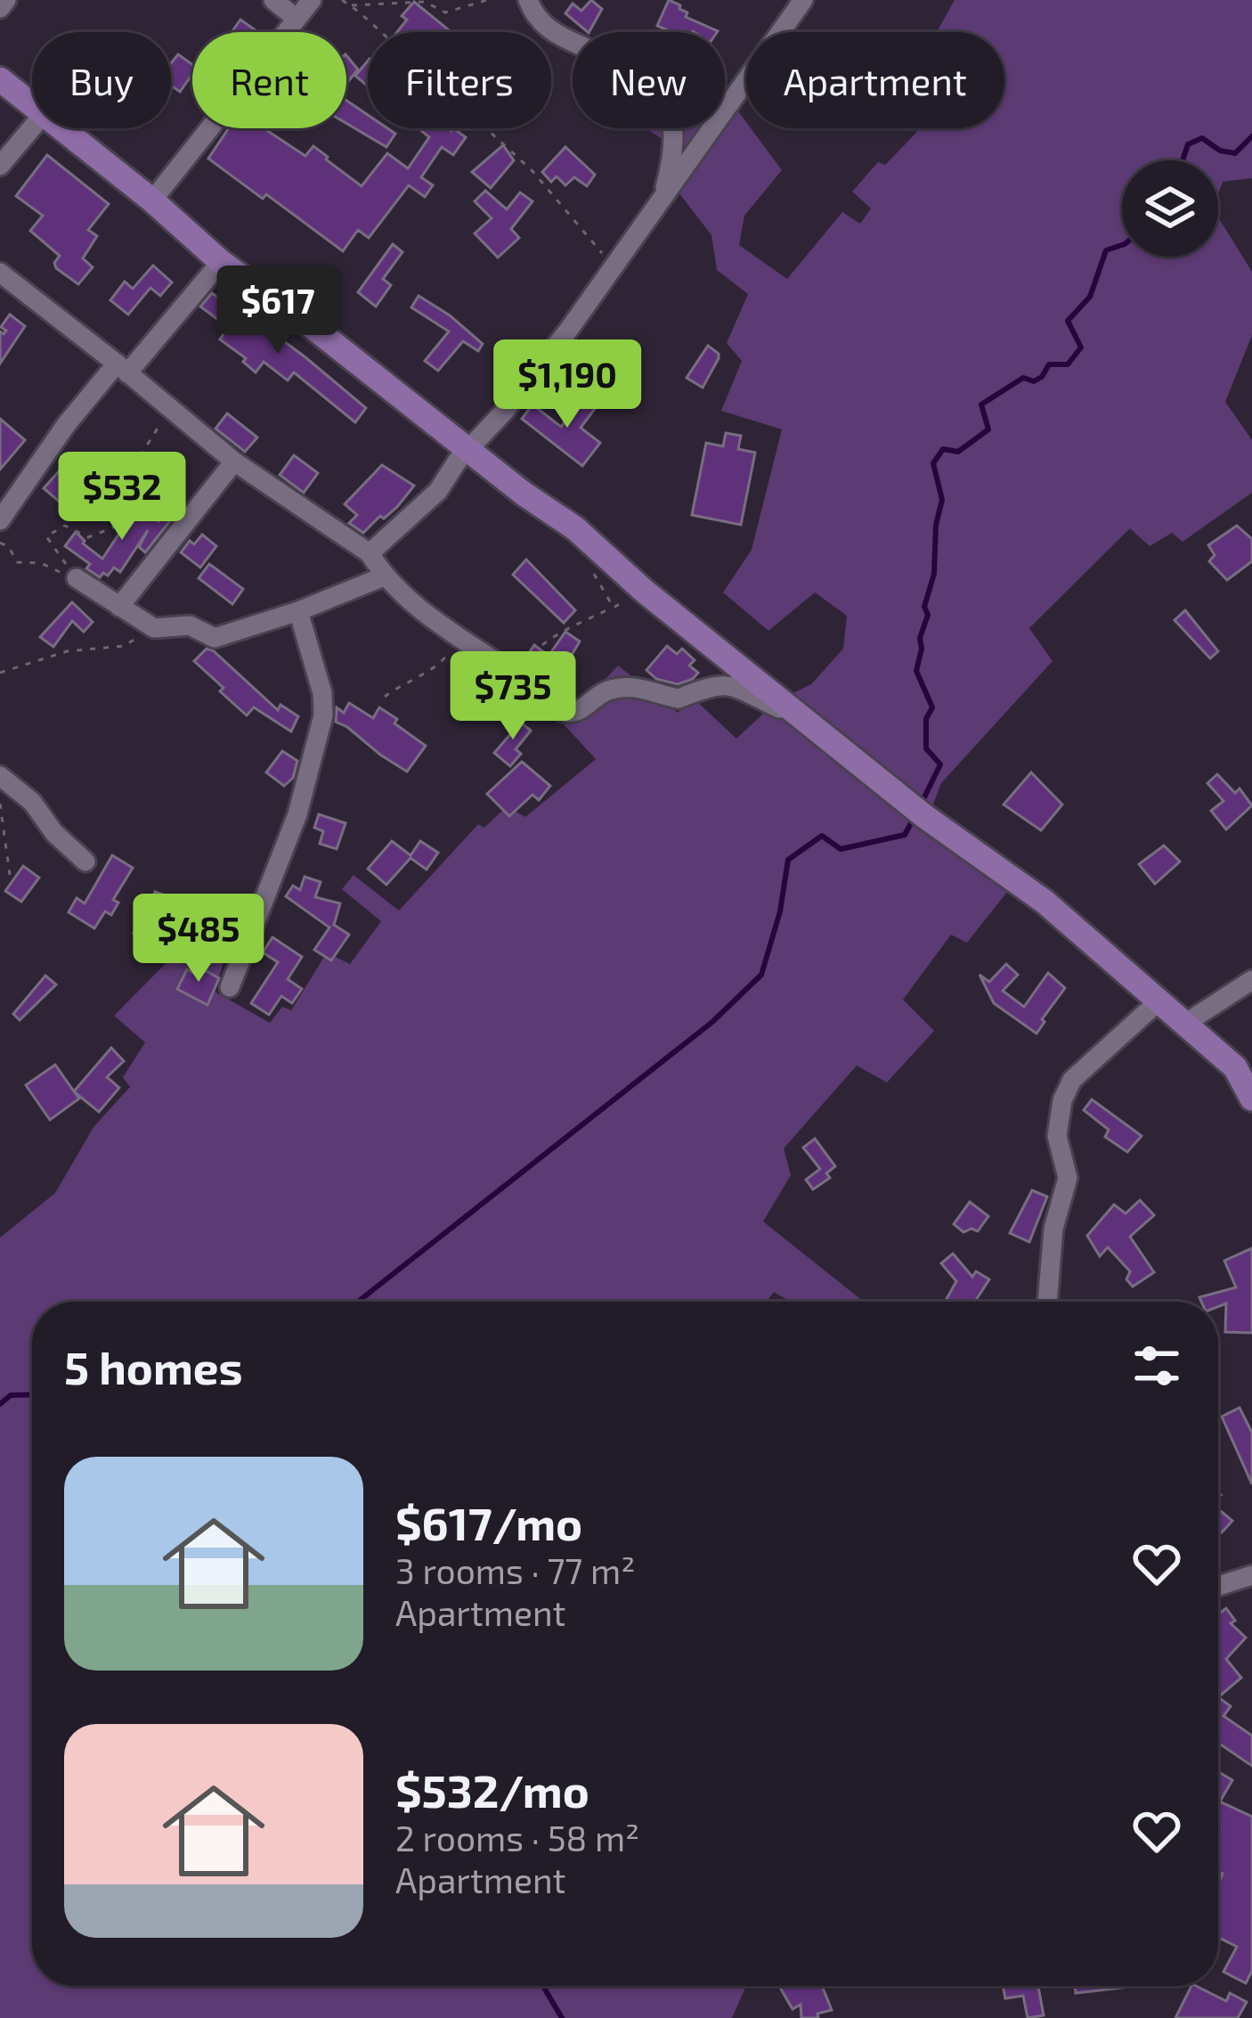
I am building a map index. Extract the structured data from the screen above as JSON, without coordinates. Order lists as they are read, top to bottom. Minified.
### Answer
{"page":{"chip":["Buy","Rent","Filters","New","Apartment"],"price":["$617","$1,190","$532","$735","$485"],"heading":"5 homes","list":[{"name":"$617/mo","note":"3 rooms · 77 m² · Apartment"},{"name":"$532/mo","note":"2 rooms · 58 m² · Apartment"}]}}
